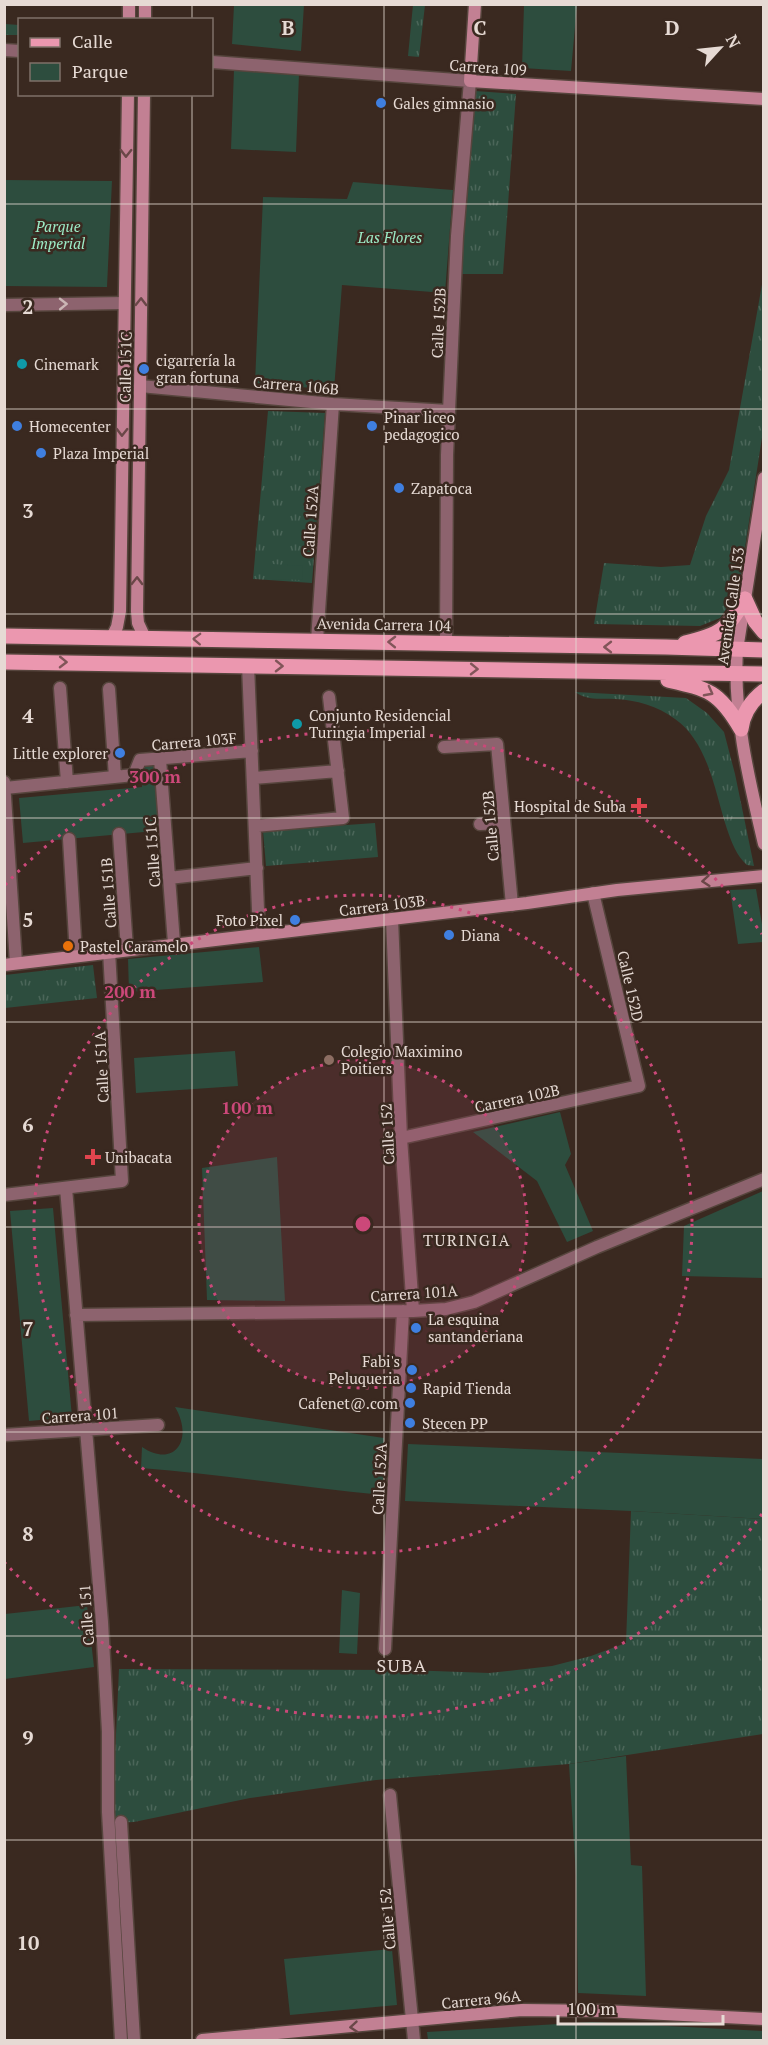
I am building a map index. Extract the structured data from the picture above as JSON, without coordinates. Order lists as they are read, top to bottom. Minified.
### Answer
{"streets":{"main road":["Avenida Carrera 104"],"street":["Carrera 109","Calle 152B","Calle 151C","Carrera 106B","Calle 152A","Avenida Calle 153","Carrera 103F","Calle 151B","Carrera 103B","Calle 152D","Calle 151A","Carrera 102B","Calle 152","Carrera 101A","Carrera 101","Calle 151","Carrera 96A"]},"crossings":[["Carrera 109","Calle 152B"],["Calle 152B","Carrera 106B"],["Calle 152B","Avenida Carrera 104"],["Calle 152B","Carrera 103B"],["Calle 151C","Carrera 106B"],["Calle 151C","Avenida Carrera 104"],["Calle 151C","Carrera 103F"],["Calle 151C","Carrera 103B"],["Carrera 106B","Calle 152A"],["Calle 152A","Avenida Carrera 104"],["Calle 152A","Calle 152"],["Calle 152A","Carrera 101A"],["Avenida Calle 153","Avenida Carrera 104"],["Calle 151B","Carrera 103B"],["Carrera 103B","Calle 152D"],["Carrera 103B","Calle 151A"],["Carrera 103B","Calle 152"],["Calle 152D","Carrera 102B"],["Calle 151A","Calle 151"],["Carrera 102B","Calle 152"],["Calle 152","Carrera 101A"],["Calle 152","Carrera 96A"],["Carrera 101A","Calle 151"],["Carrera 101","Calle 151"]],"one_way":["Carrera 96A"],"districts":["TURINGIA","SUBA"],"parks":["Parque Imperial","Las Flores"],"places":{"other":["Gales gimnasio","Cinemark","cigarrería la gran fortuna","Homecenter","Pinar liceo pedagogico","Plaza Imperial","Zapatoca","Conjunto Residencial Turingia Imperial","Little explorer","Foto Pixel","Diana","Pastel Caramelo","Colegio Maximino Poitiers","La esquina santanderiana","Fabi's Peluqueria","Rapid Tienda","Cafenet@.com","Stecen PP"],"health":["Hospital de Suba","Unibacata"]},"legend":["Calle","Parque"],"scale_bar":"100 m","north":"top right","grid":{"columns":["B","C","D"],"rows":["2","3","4","5","6","7","8","9","10"]},"rings":["300 m","200 m","100 m"]}
